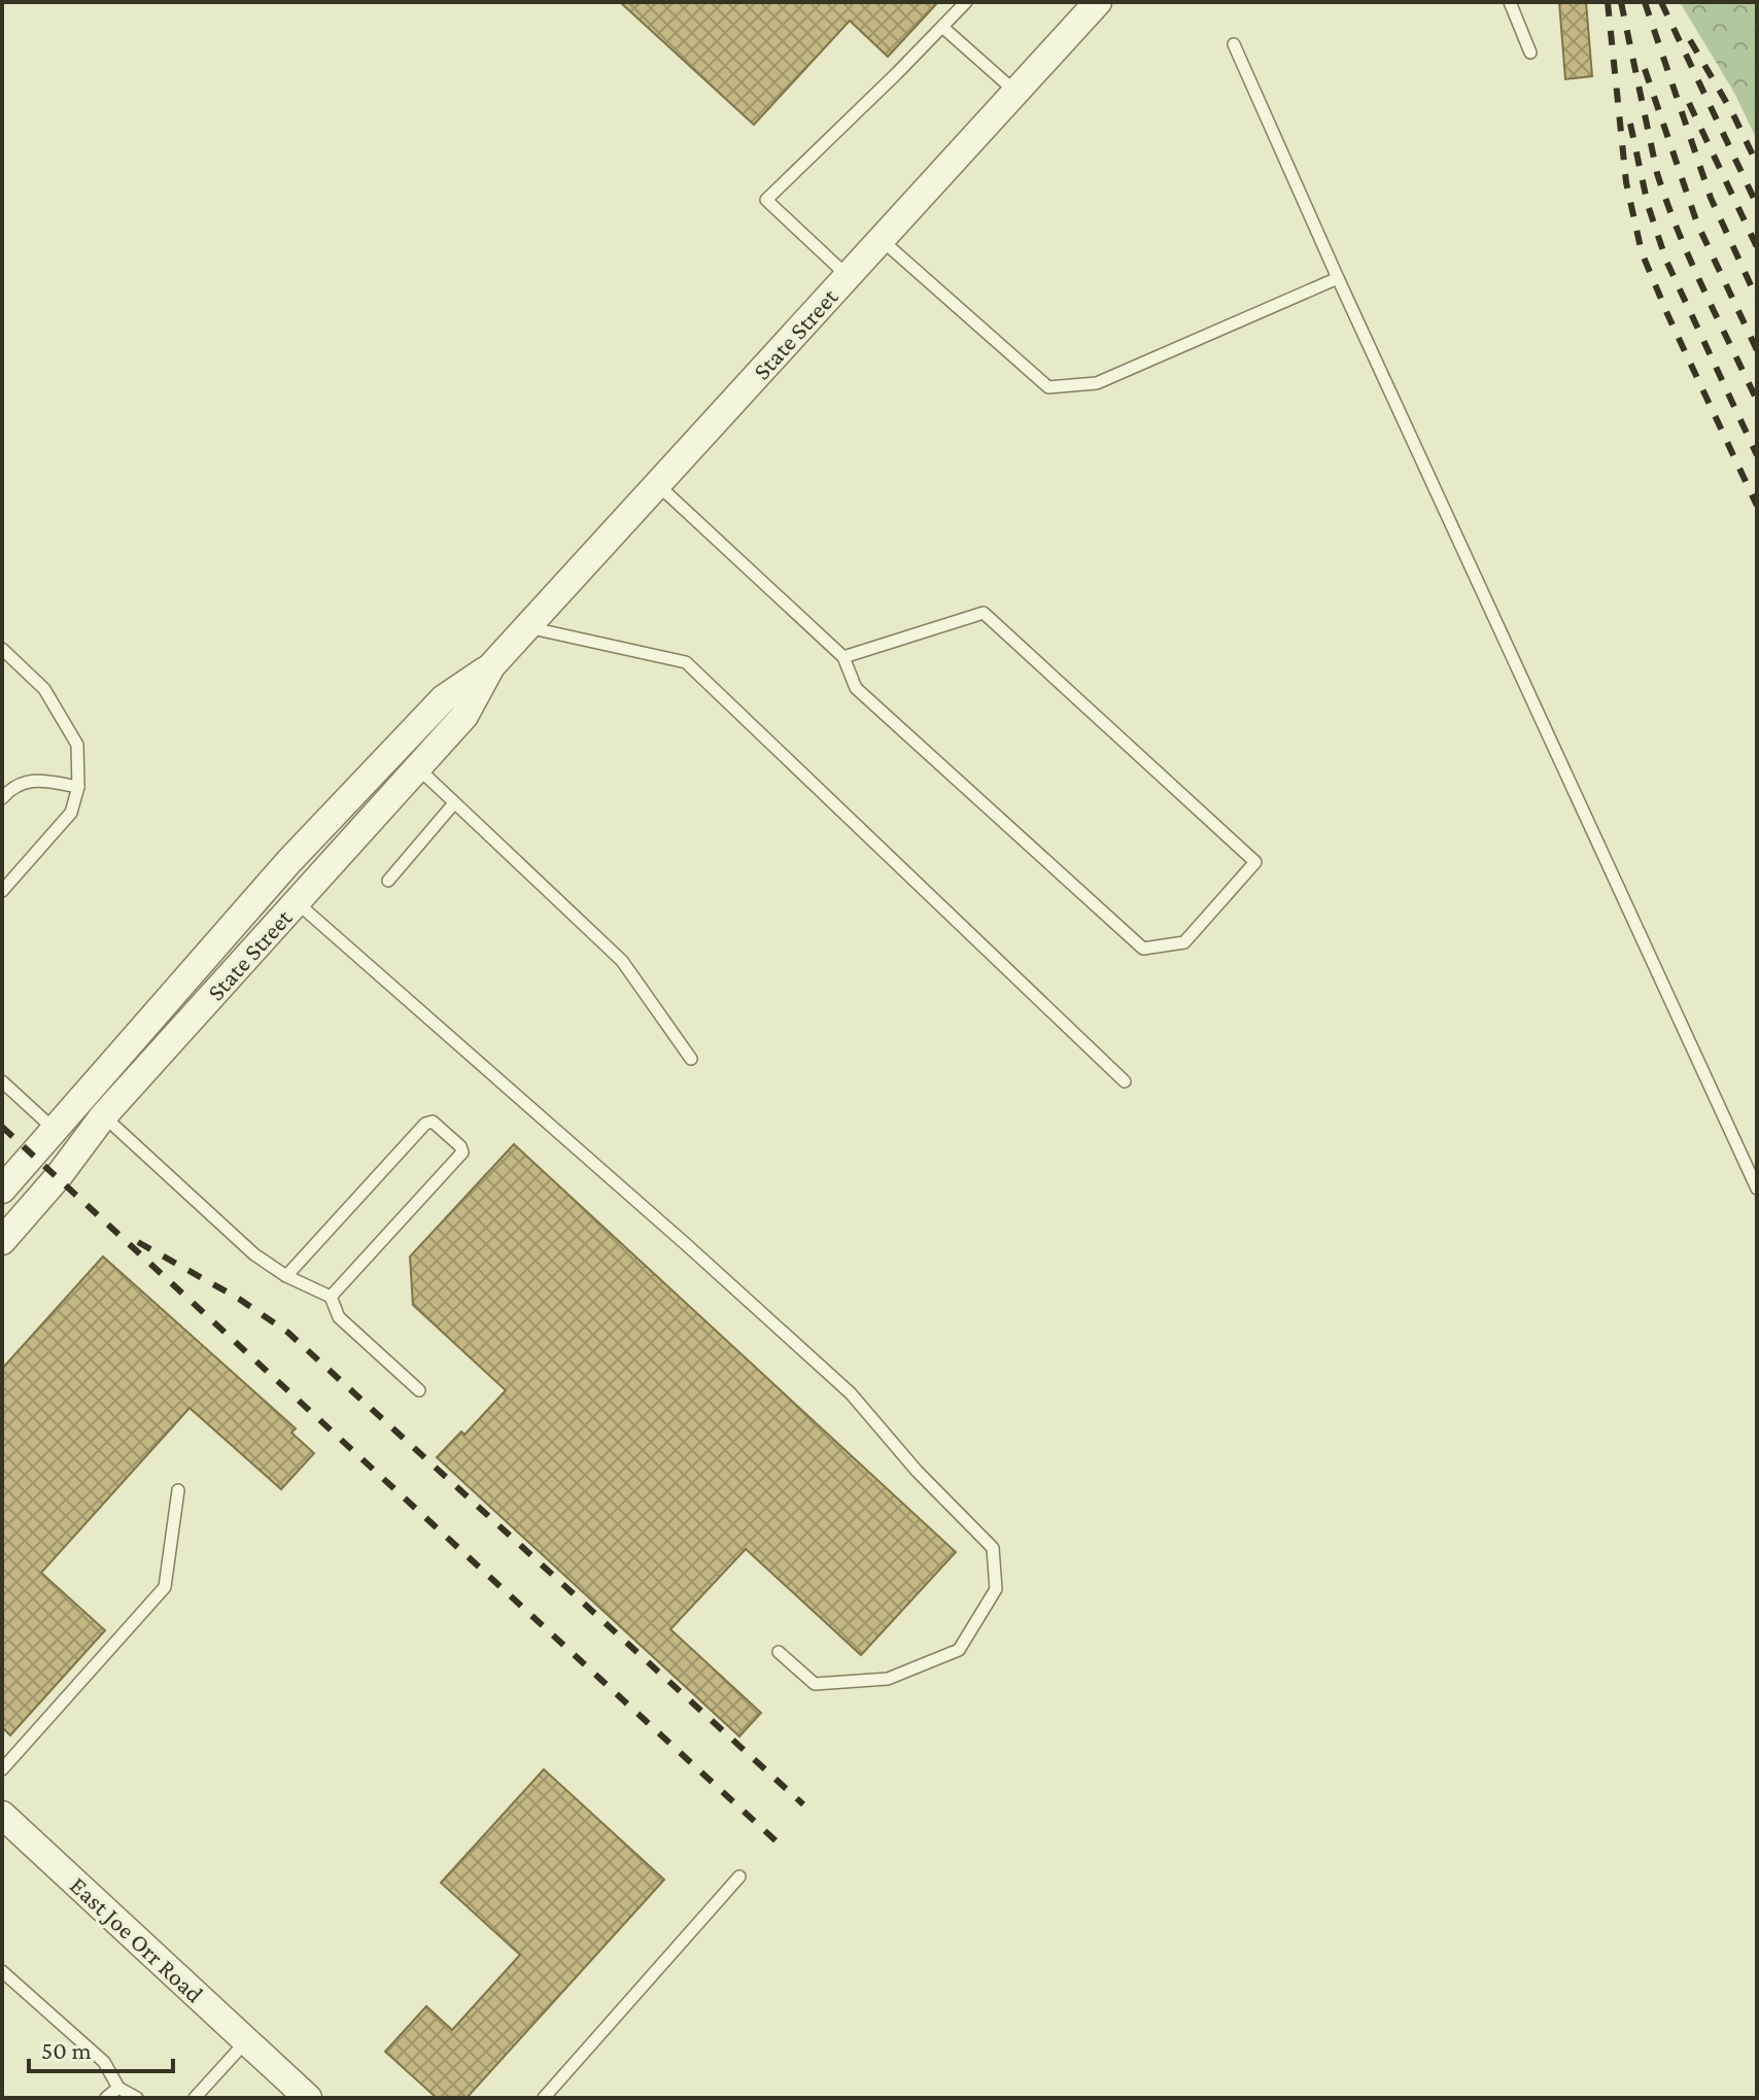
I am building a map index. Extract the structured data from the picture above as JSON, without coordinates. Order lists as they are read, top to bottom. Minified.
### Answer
{"streets":{"street":["State Street","East Joe Orr Road"]},"scale_bar":"50 m"}
